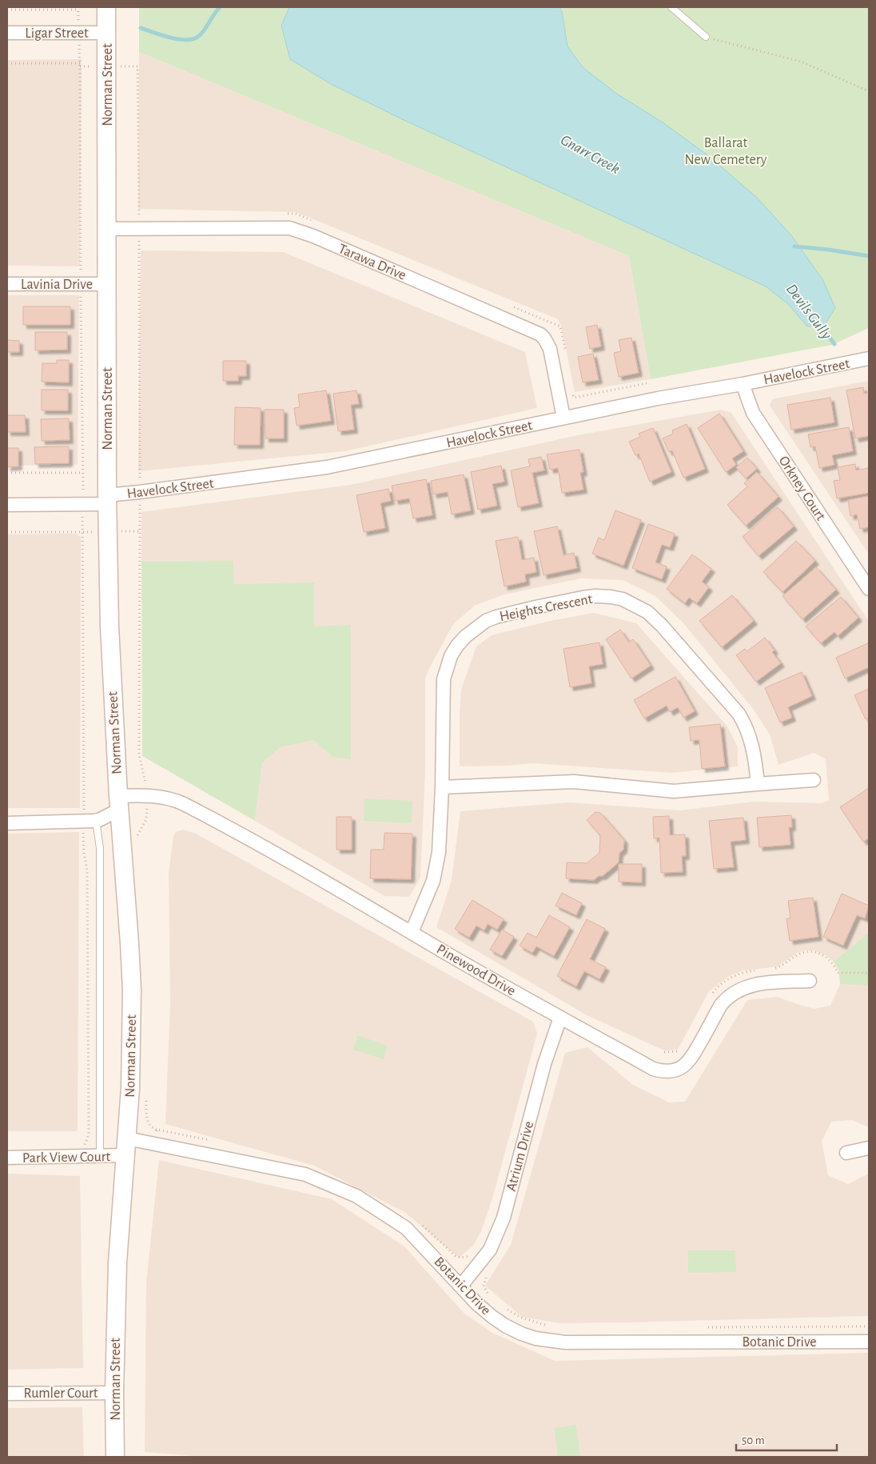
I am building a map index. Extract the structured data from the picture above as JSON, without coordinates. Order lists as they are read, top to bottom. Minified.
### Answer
{"streets":{"street":["Ligar Street","Norman Street","Tarawa Drive","Lavinia Drive","Havelock Street","Orkney Court","Heights Crescent","Pinewood Drive","Atrium Drive","Park View Court","Botanic Drive","Rumler Court"]},"crossings":[["Ligar Street","Norman Street"],["Norman Street","Tarawa Drive"],["Norman Street","Lavinia Drive"],["Norman Street","Havelock Street"],["Norman Street","Pinewood Drive"],["Norman Street","Park View Court"],["Norman Street","Botanic Drive"],["Norman Street","Rumler Court"],["Tarawa Drive","Havelock Street"],["Havelock Street","Orkney Court"],["Heights Crescent","Pinewood Drive"],["Pinewood Drive","Atrium Drive"],["Atrium Drive","Botanic Drive"],["Park View Court","Botanic Drive"]],"water":["Gnarr Creek","Devils Gully"],"parks":["Ballarat New Cemetery"],"scale_bar":"50 m"}
